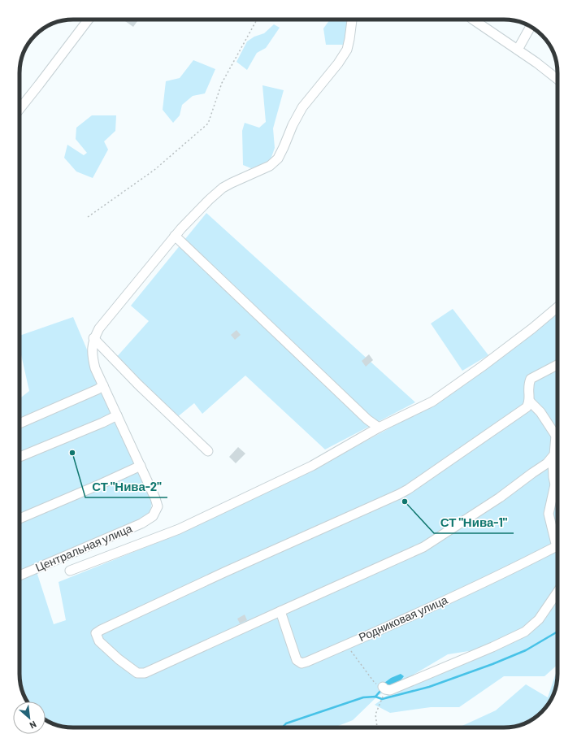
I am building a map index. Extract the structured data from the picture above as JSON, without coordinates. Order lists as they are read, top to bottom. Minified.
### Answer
{"streets":{"street":["Центральная улица","Родниковая улица"]},"places":["СТ \"Нива-2\"","СТ \"Нива-1\""],"north":"bottom right"}
